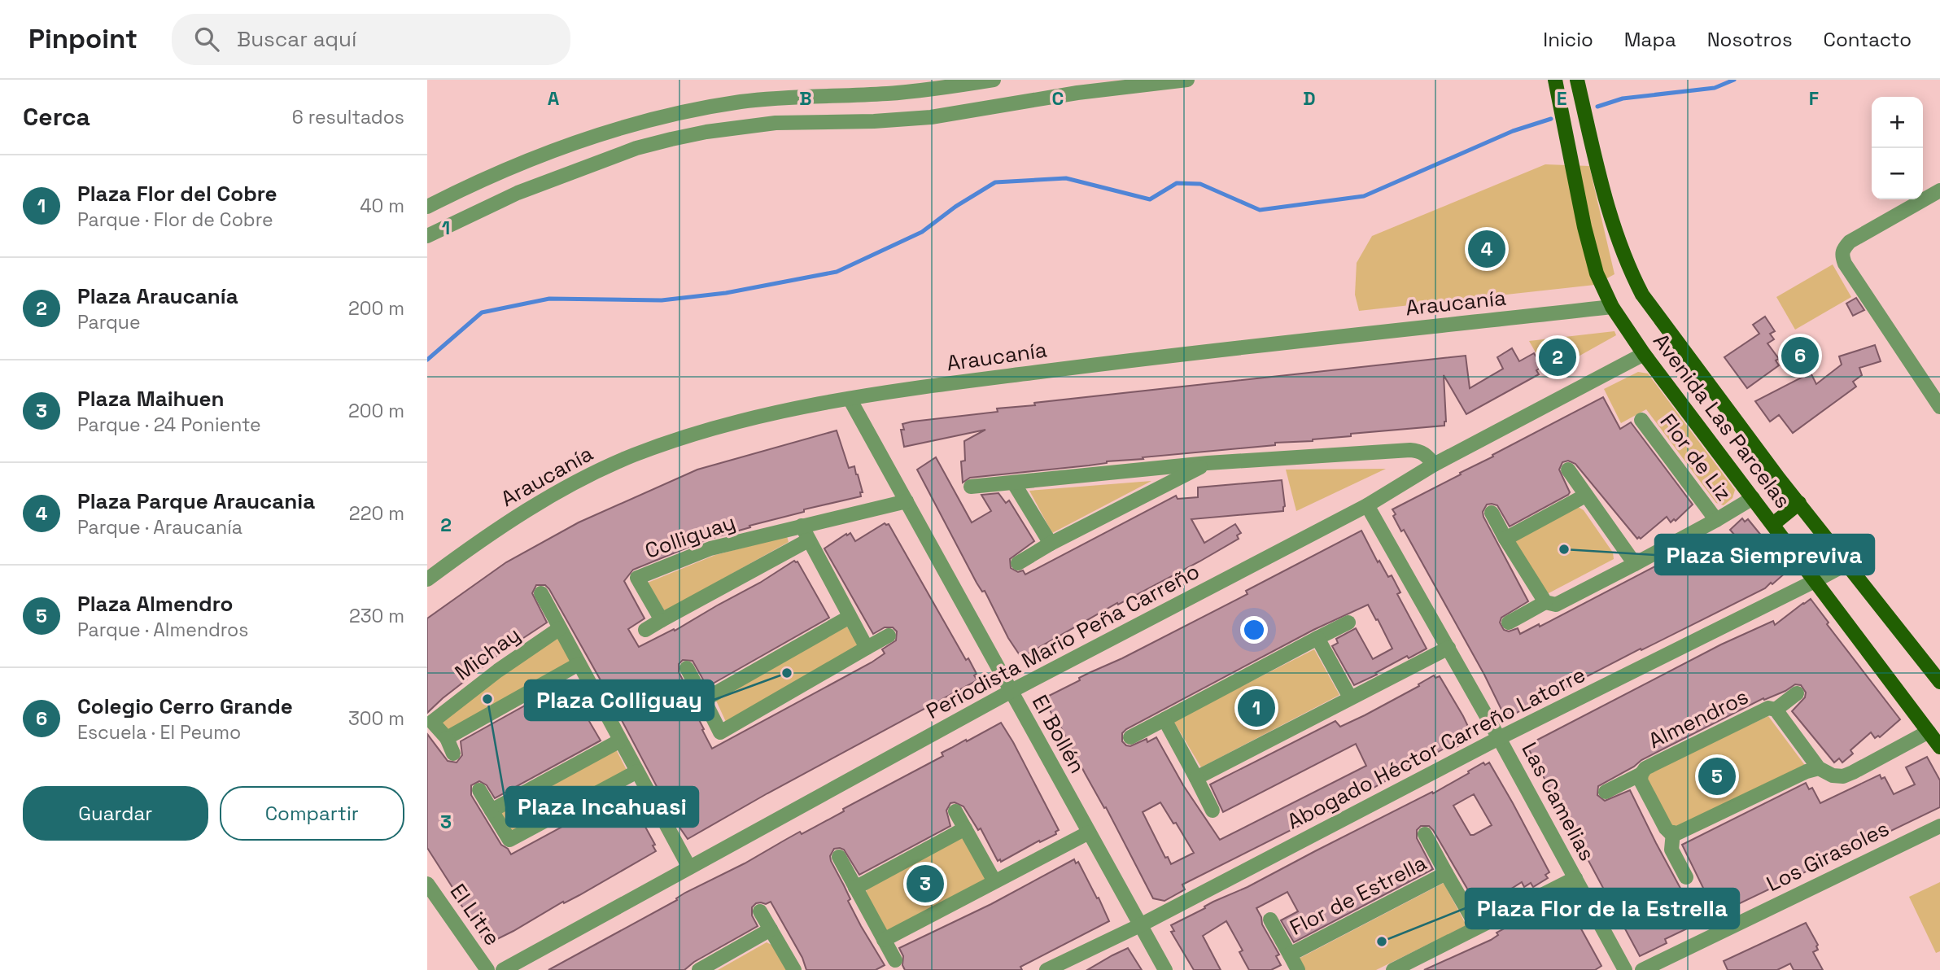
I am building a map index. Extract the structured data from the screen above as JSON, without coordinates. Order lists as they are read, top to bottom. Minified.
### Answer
{"streets":{"main road":["Avenida Las Parcelas"],"street":["Araucanía","Flor de Liz","Colliguay","Periodista Mario Peña Carreño","Michay","Almendros","El Bollén","Abogado Héctor Carreño Latorre","Las Camelias","Los Girasoles","Flor de Estrella","El Litre"]},"crossings":[["Araucanía","Avenida Las Parcelas"],["Araucanía","El Bollén"],["Avenida Las Parcelas","Periodista Mario Peña Carreño"],["Avenida Las Parcelas","Abogado Héctor Carreño Latorre"],["Colliguay","El Bollén"],["Periodista Mario Peña Carreño","El Bollén"],["Periodista Mario Peña Carreño","Las Camelias"],["El Bollén","Abogado Héctor Carreño Latorre"],["Abogado Héctor Carreño Latorre","Las Camelias"]],"places":["Plaza Siempreviva","Plaza Colliguay","Plaza Incahuasi","Plaza Flor de la Estrella"],"page":{"header":"Pinpoint","search":"Buscar aquí","nav":["Inicio","Mapa","Nosotros","Contacto"],"heading":["Cerca","6 resultados"],"map_buttons":["+","−"],"list":[{"mark":"1","name":"Plaza Flor del Cobre","note":"Parque · Flor de Cobre","value":"40 m"},{"mark":"2","name":"Plaza Araucanía","note":"Parque","value":"200 m"},{"mark":"3","name":"Plaza Maihuen","note":"Parque · 24 Poniente","value":"200 m"},{"mark":"4","name":"Plaza Parque Araucania","note":"Parque · Araucanía","value":"220 m"},{"mark":"5","name":"Plaza Almendro","note":"Parque · Almendros","value":"230 m"},{"mark":"6","name":"Colegio Cerro Grande","note":"Escuela · El Peumo","value":"300 m"}],"pins":["4","6","2","1","5","3"],"buttons":["Guardar","Compartir"]},"grid":{"columns":["A","B","C","D","E","F"],"rows":["1","2","3"]}}
